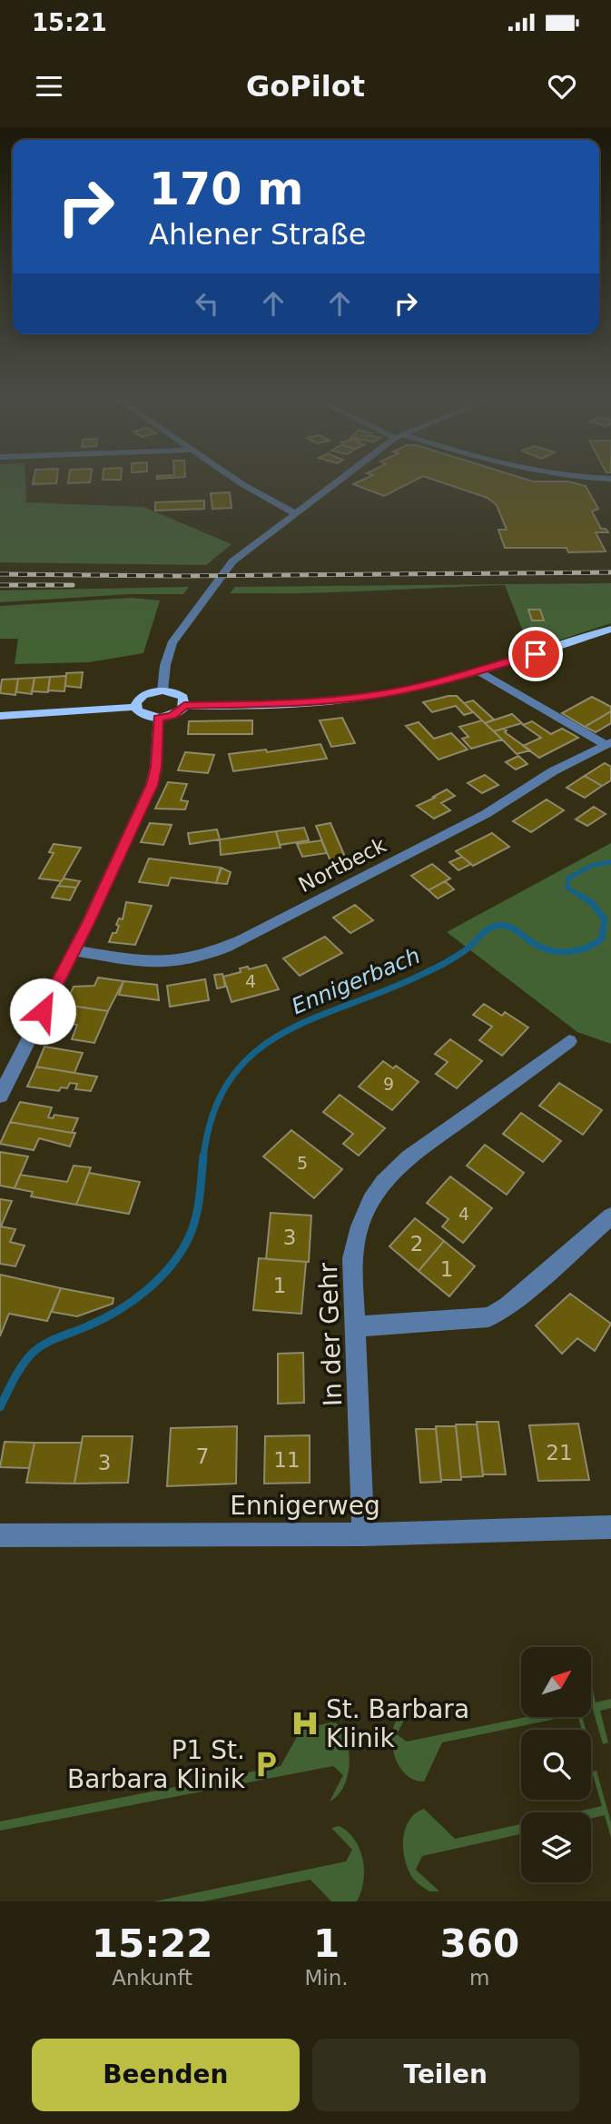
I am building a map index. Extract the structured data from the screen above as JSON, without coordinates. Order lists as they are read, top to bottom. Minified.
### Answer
{"streets":{"street":["Nortbeck","In der Gehr","Ennigerweg"]},"crossings":[["In der Gehr","Ennigerweg"]],"water":["Ennigerbach"],"places":{"hospital":["St. Barbara Klinik"],"parking":["P1 St. Barbara Klinik"]},"house_numbers":["4","9","5","4","3","2","1","1","21","7","11","3"],"north":"top right","page":{"status":"15:21","header":"GoPilot","turn":["170 m","Ahlener Straße"],"eta":["15:22","Ankunft","1","Min.","360","m"],"buttons":["Beenden","Teilen"]}}
